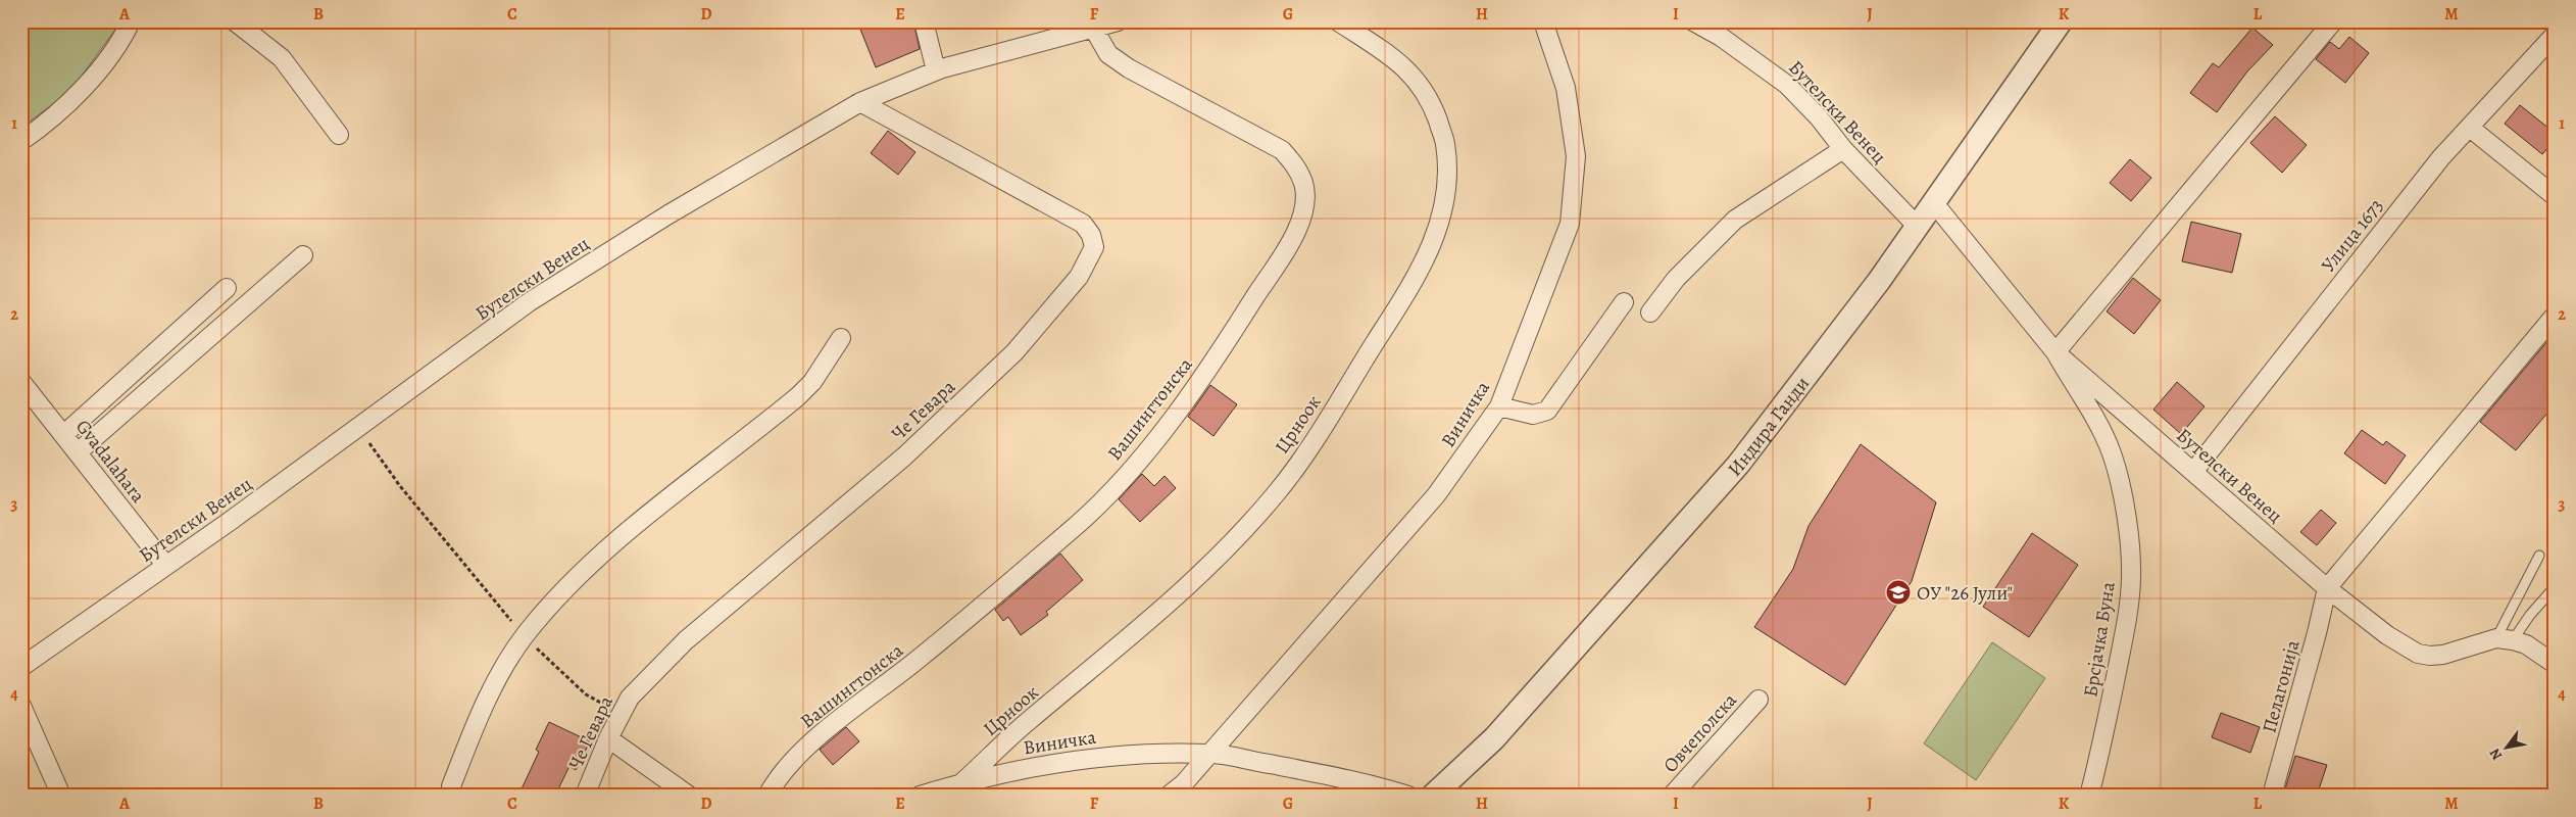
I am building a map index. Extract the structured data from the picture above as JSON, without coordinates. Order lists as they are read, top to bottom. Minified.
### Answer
{"streets":{"street":["Бутелски Венец","Улица 1673","Вашингтонска","Че Гевара","Виничка","Црноок","Индира Ганди","Gvadalahara","Брсјачка Буна","Пелагонија","Овчеполска"]},"crossings":[["Бутелски Венец","Улица 1673"],["Бутелски Венец","Вашингтонска"],["Бутелски Венец","Че Гевара"],["Бутелски Венец","Индира Ганди"],["Бутелски Венец","Gvadalahara"],["Бутелски Венец","Брсјачка Буна"],["Бутелски Венец","Пелагонија"],["Виничка","Црноок"]],"places":{"school or university":["ОУ \"26 Јули\""]},"north":"bottom left","grid":{"columns":["A","B","C","D","E","F","G","H","I","J","K","L","M"],"rows":["1","2","3","4"]}}
